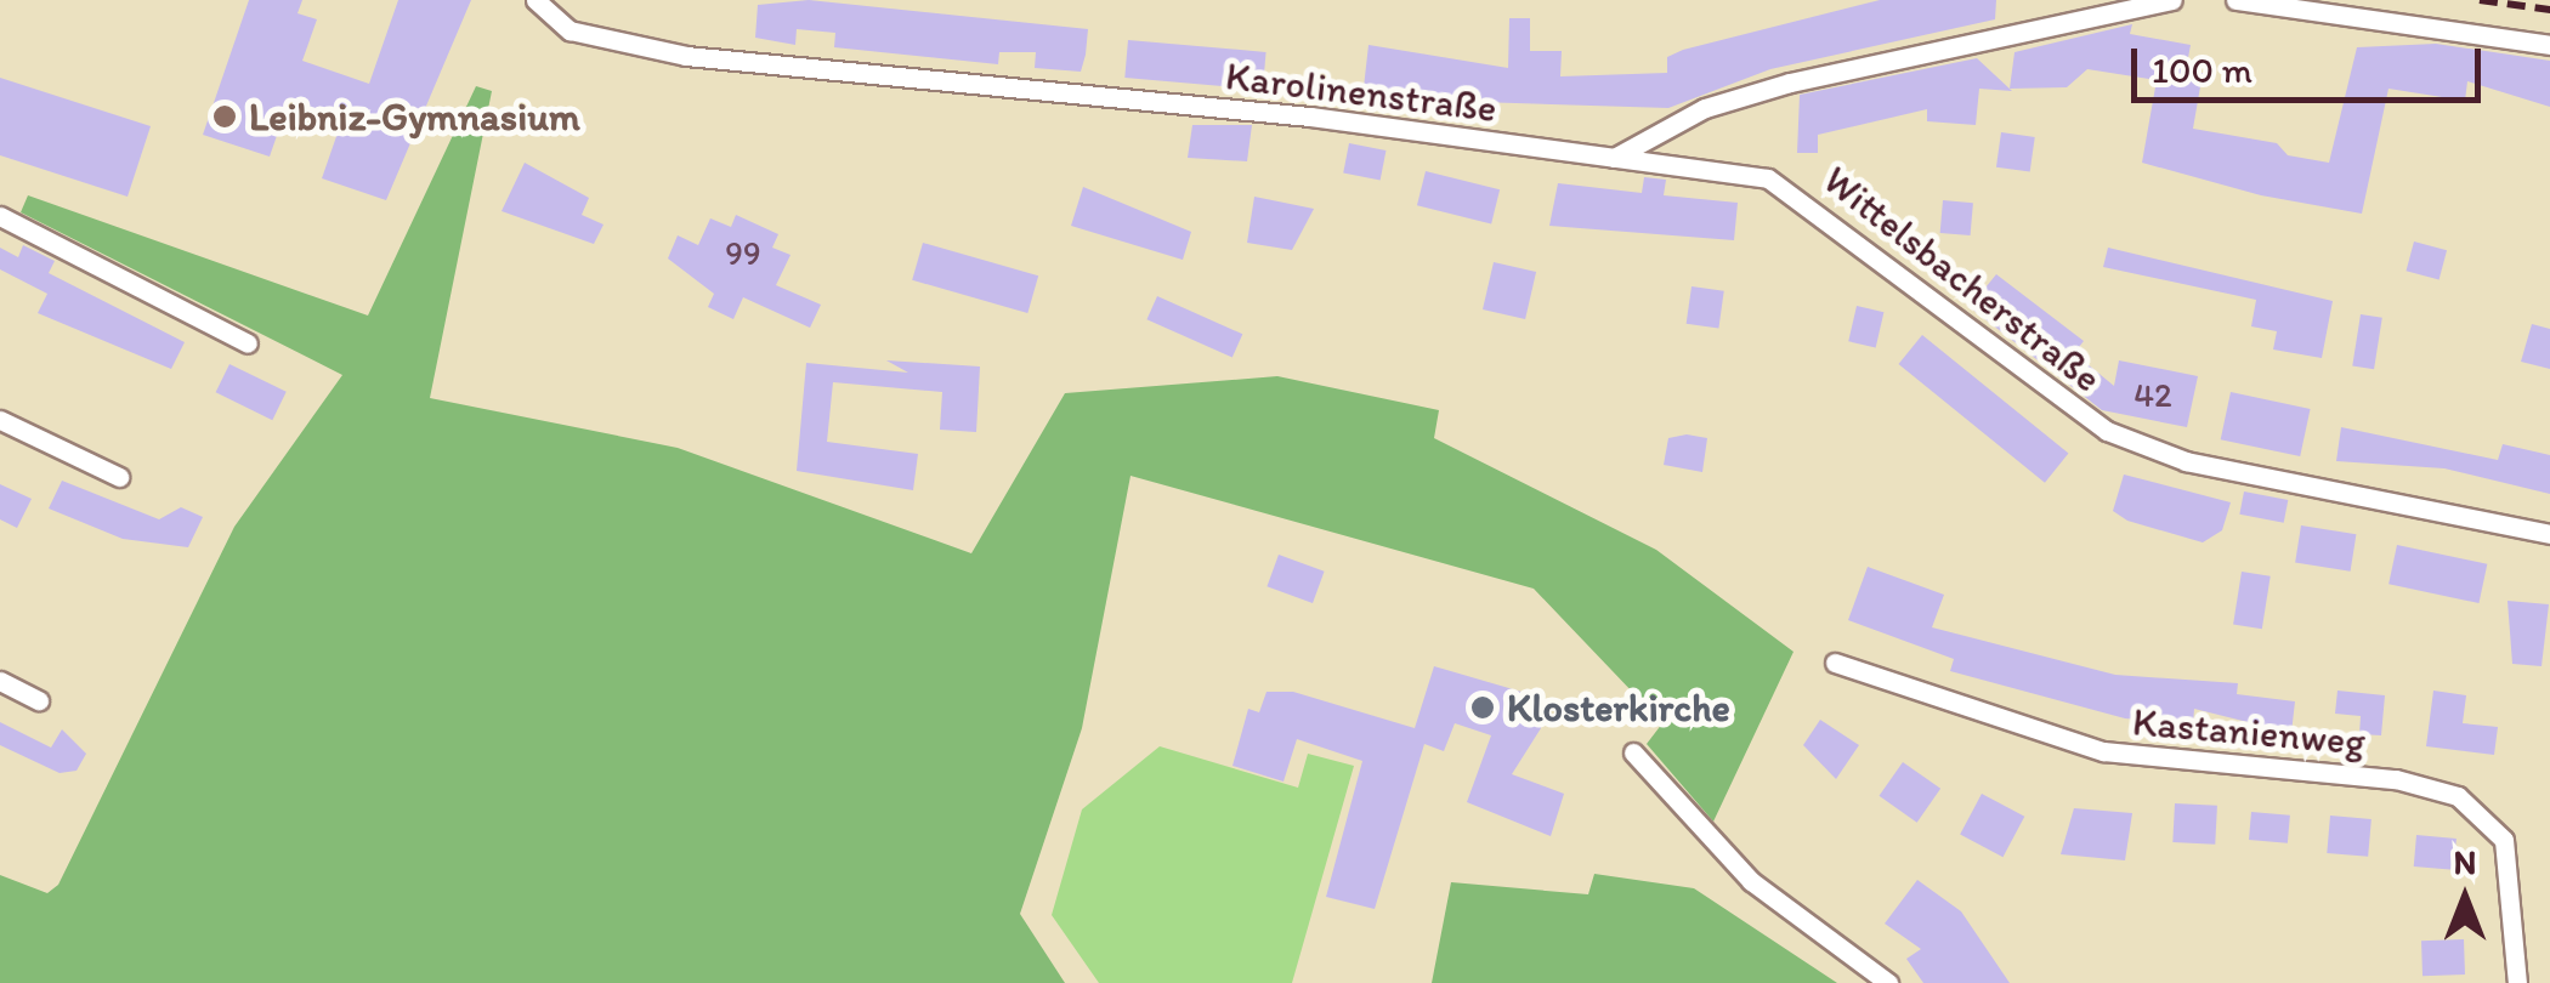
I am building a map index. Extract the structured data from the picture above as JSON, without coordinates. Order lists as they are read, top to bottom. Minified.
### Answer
{"streets":{"street":["Karolinenstraße","Wittelsbacherstraße","Kastanienweg"]},"crossings":[["Karolinenstraße","Wittelsbacherstraße"]],"places":["Leibniz-Gymnasium","Klosterkirche"],"house_numbers":["99","42"],"scale_bar":"100 m","north":"top"}
